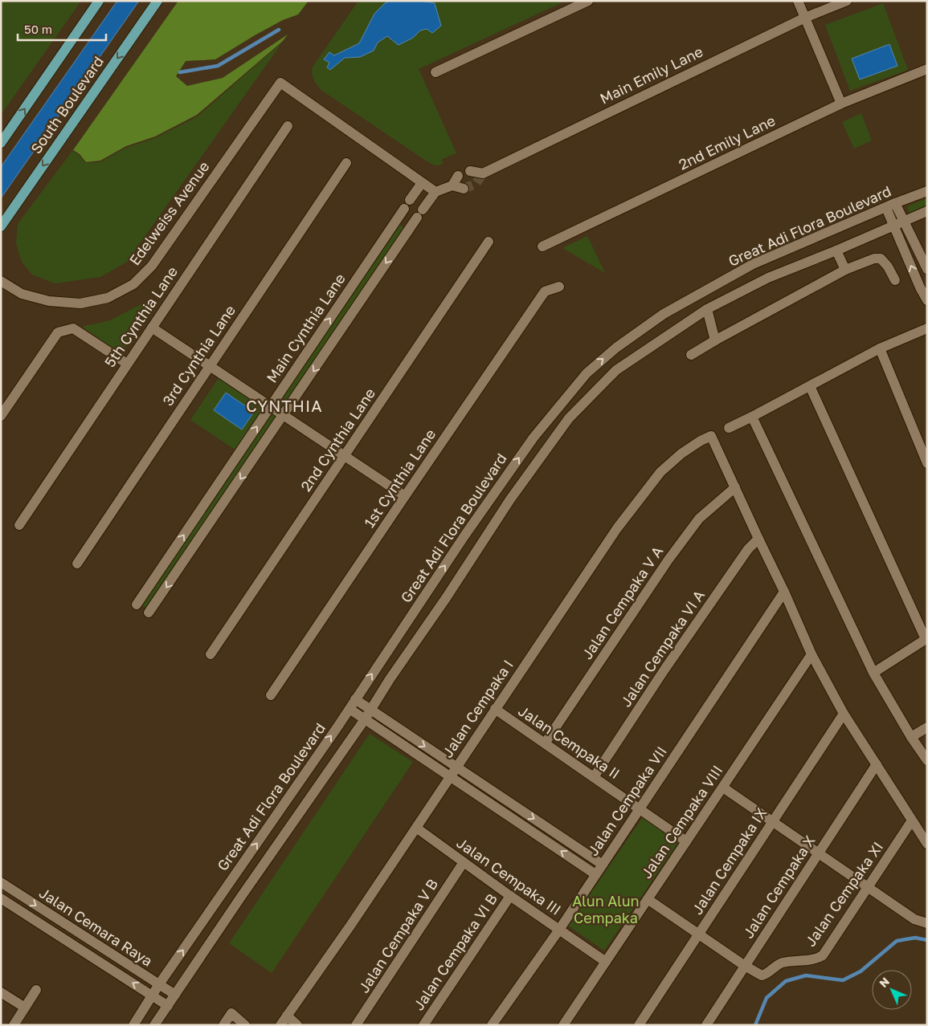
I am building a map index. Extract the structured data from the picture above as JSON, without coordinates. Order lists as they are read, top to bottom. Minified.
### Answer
{"streets":{"main road":["South Boulevard"],"street":["Main Emily Lane","2nd Emily Lane","Edelweiss Avenue","Great Adi Flora Boulevard","5th Cynthia Lane","Main Cynthia Lane","3rd Cynthia Lane","2nd Cynthia Lane","1st Cynthia Lane","Jalan Cempaka V A","Jalan Cempaka VI A","Jalan Cempaka I","Jalan Cempaka II","Jalan Cempaka VII","Jalan Cempaka VIII","Jalan Cempaka IX","Jalan Cempaka III","Jalan Cempaka X","Jalan Cempaka XI","Jalan Cemara Raya","Jalan Cempaka V B","Jalan Cempaka VI B"]},"crossings":[["Edelweiss Avenue","Main Cynthia Lane"],["Great Adi Flora Boulevard","Jalan Cemara Raya"],["Jalan Cempaka V A","Jalan Cempaka I"],["Jalan Cempaka V A","Jalan Cempaka II"],["Jalan Cempaka VI A","Jalan Cempaka II"],["Jalan Cempaka I","Jalan Cempaka II"],["Jalan Cempaka I","Jalan Cempaka III"],["Jalan Cempaka II","Jalan Cempaka VII"],["Jalan Cempaka II","Jalan Cempaka VIII"],["Jalan Cempaka VII","Jalan Cempaka III"],["Jalan Cempaka VIII","Jalan Cempaka III"],["Jalan Cempaka III","Jalan Cempaka V B"],["Jalan Cempaka III","Jalan Cempaka VI B"],["Jalan Cempaka X","Jalan Cempaka XI"]],"districts":["CYNTHIA"],"parks":["Alun Alun Cempaka"],"scale_bar":"50 m","north":"top left"}
